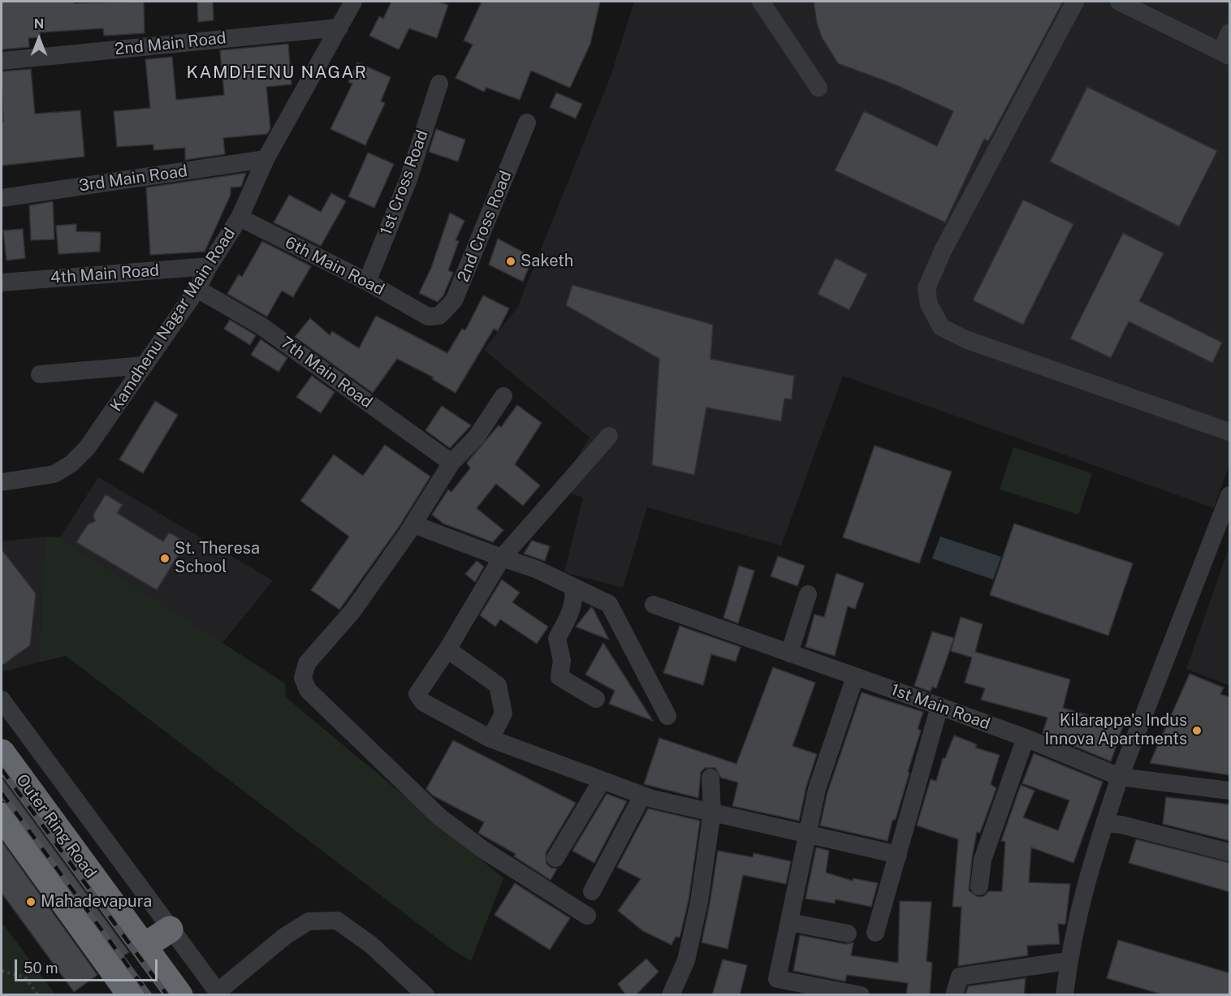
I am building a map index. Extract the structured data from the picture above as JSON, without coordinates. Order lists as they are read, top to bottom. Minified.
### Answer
{"streets":{"highway":["Outer Ring Road"],"street":["2nd Main Road","3rd Main Road","1st Cross Road","2nd Cross Road","6th Main Road","4th Main Road","Kamdhenu Nagar Main Road","7th Main Road","1st Main Road"]},"crossings":[["2nd Main Road","Kamdhenu Nagar Main Road"],["3rd Main Road","Kamdhenu Nagar Main Road"],["1st Cross Road","6th Main Road"],["2nd Cross Road","6th Main Road"],["6th Main Road","Kamdhenu Nagar Main Road"],["4th Main Road","Kamdhenu Nagar Main Road"],["Kamdhenu Nagar Main Road","7th Main Road"]],"districts":["KAMDHENU NAGAR"],"places":["Saketh","St. Theresa School","Kilarappa's Indus Innova Apartments","Mahadevapura"],"scale_bar":"50 m","north":"top"}
